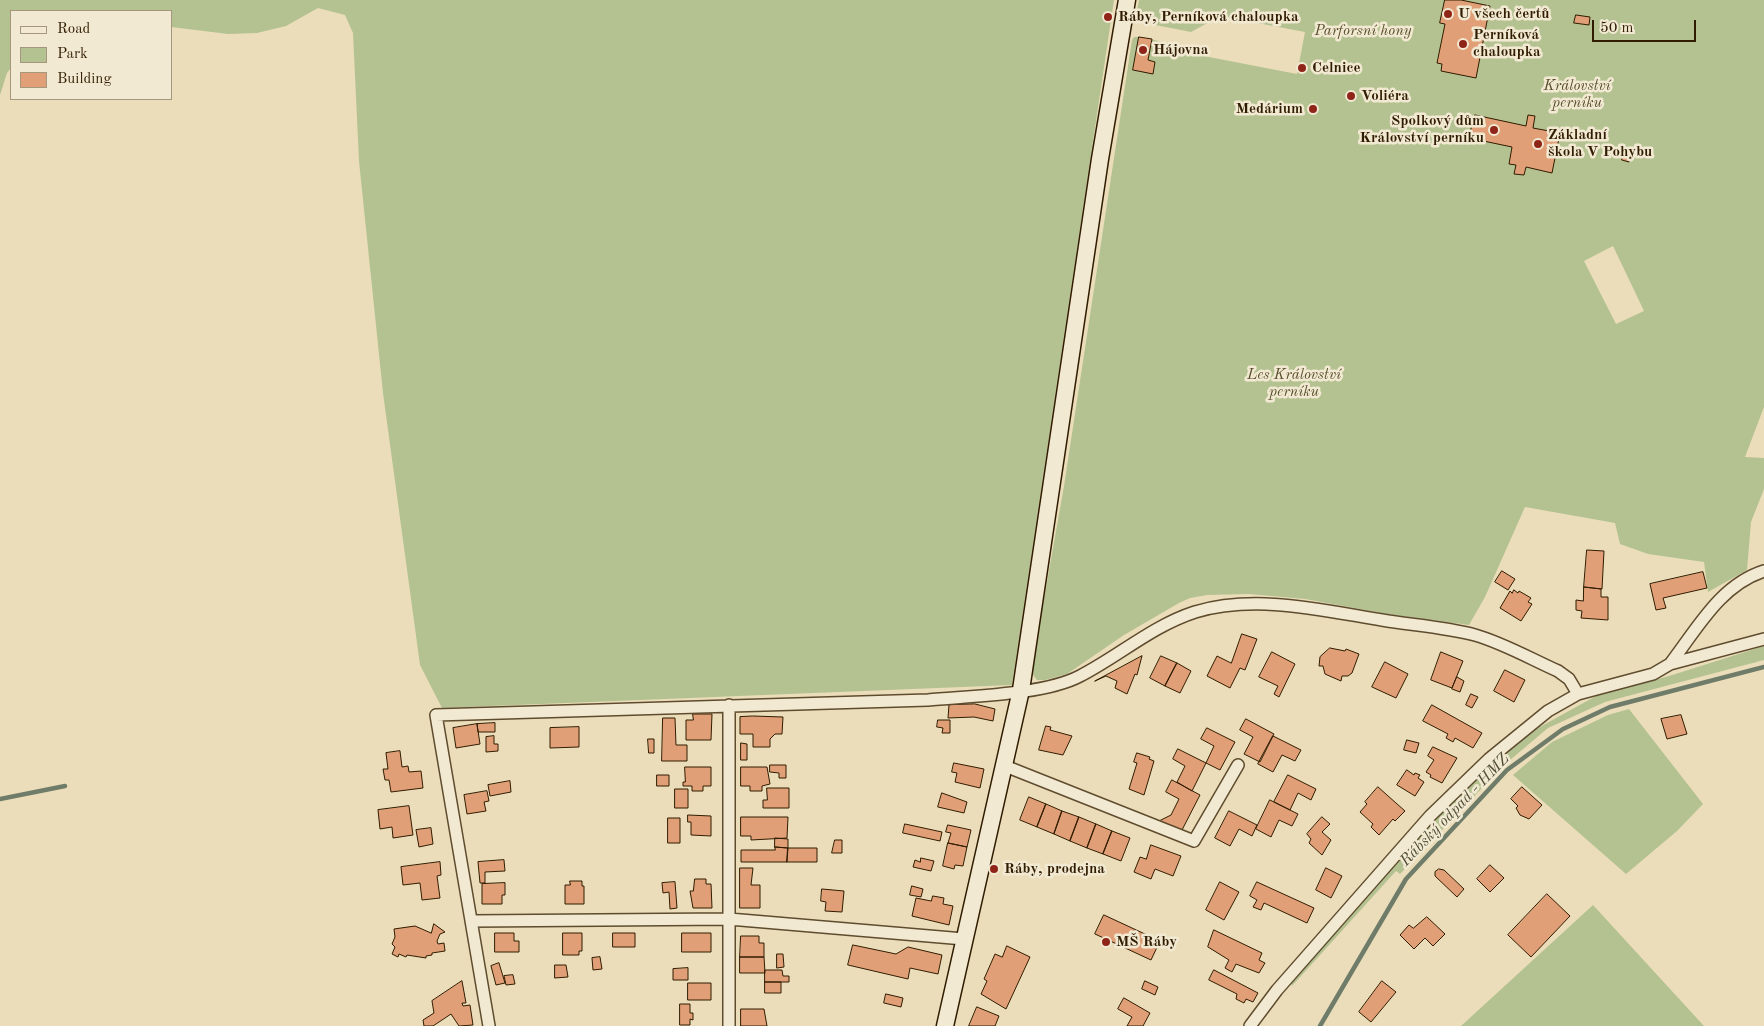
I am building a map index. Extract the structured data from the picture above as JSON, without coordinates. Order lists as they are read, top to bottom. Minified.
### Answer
{"water":["Rábský odpad - HMZ"],"parks":["Parforsní hony","Království perníku","Les Království perníku"],"places":["U všech čertů","Ráby, Perníková chaloupka","Perníková chaloupka","Hájovna","Celnice","Voliéra","Medárium","Spolkový dům Království perníku","Základní škola V Pohybu","Ráby, prodejna","MŠ Ráby"],"legend":["Road","Park","Building"],"scale_bar":"50 m"}
